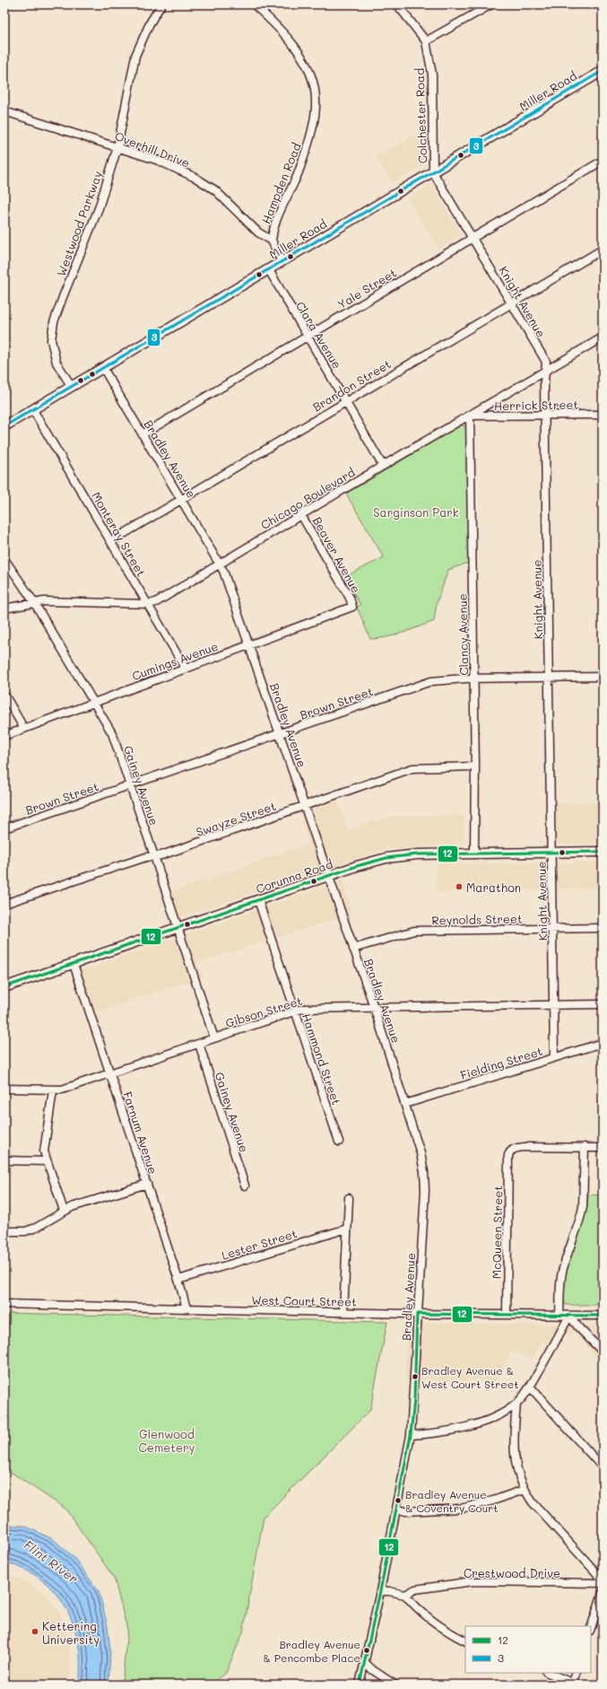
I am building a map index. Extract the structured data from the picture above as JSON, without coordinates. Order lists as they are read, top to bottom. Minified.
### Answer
{"streets":{"main road":["Miller Road","Corunna Road"],"street":["Colchester Road","Overhill Drive","Hampden Road","Westwood Parkway","Yale Street","Knight Avenue","Clara Avenue","Brandon Street","Herrick Street","Bradley Avenue","Chicago Boulevard","Monteray Street","Beaver Avenue","Clancy Avenue","Cumings Avenue","Brown Street","Gainey Avenue","Swayze Street","Reynolds Street","Gibson Street","Hammond Street","Fielding Street","Farnum Avenue","McQueen Street","Lester Street","West Court Street","Crestwood Drive"]},"crossings":[["Miller Road","Colchester Road"],["Miller Road","Westwood Parkway"],["Miller Road","Knight Avenue"],["Miller Road","Clara Avenue"],["Miller Road","Bradley Avenue"],["Miller Road","Monteray Street"],["Colchester Road","Knight Avenue"],["Overhill Drive","Hampden Road"],["Overhill Drive","Westwood Parkway"],["Yale Street","Knight Avenue"],["Yale Street","Clara Avenue"],["Yale Street","Bradley Avenue"],["Knight Avenue","Brandon Street"],["Knight Avenue","Herrick Street"],["Knight Avenue","Chicago Boulevard"],["Knight Avenue","Brown Street"],["Knight Avenue","Corunna Road"],["Knight Avenue","Reynolds Street"],["Knight Avenue","Gibson Street"],["Knight Avenue","Fielding Street"],["Clara Avenue","Brandon Street"],["Clara Avenue","Chicago Boulevard"],["Brandon Street","Bradley Avenue"],["Brandon Street","Monteray Street"],["Herrick Street","Chicago Boulevard"],["Herrick Street","Clancy Avenue"],["Bradley Avenue","Chicago Boulevard"],["Bradley Avenue","Cumings Avenue"],["Bradley Avenue","Brown Street"],["Bradley Avenue","Swayze Street"],["Bradley Avenue","Corunna Road"],["Bradley Avenue","Reynolds Street"],["Bradley Avenue","Gibson Street"],["Bradley Avenue","Fielding Street"],["Bradley Avenue","West Court Street"],["Chicago Boulevard","Monteray Street"],["Chicago Boulevard","Beaver Avenue"],["Chicago Boulevard","Clancy Avenue"],["Chicago Boulevard","Gainey Avenue"],["Monteray Street","Cumings Avenue"],["Beaver Avenue","Cumings Avenue"],["Clancy Avenue","Brown Street"],["Clancy Avenue","Swayze Street"],["Clancy Avenue","Corunna Road"],["Cumings Avenue","Gainey Avenue"],["Brown Street","Gainey Avenue"],["Gainey Avenue","Swayze Street"],["Gainey Avenue","Corunna Road"],["Gainey Avenue","Gibson Street"],["Corunna Road","Hammond Street"],["Corunna Road","Farnum Avenue"],["Gibson Street","Hammond Street"],["Gibson Street","Farnum Avenue"],["Farnum Avenue","Lester Street"],["Farnum Avenue","West Court Street"],["McQueen Street","West Court Street"]],"water":["Flint River"],"parks":["Sarginson Park","Glenwood Cemetery"],"places":["Marathon","Bradley Avenue & West Court Street","Bradley Avenue & Coventry Court","Kettering University","Bradley Avenue & Pencombe Place"],"lines":["transit line 3","transit line 12"],"legend":["12","3"]}
